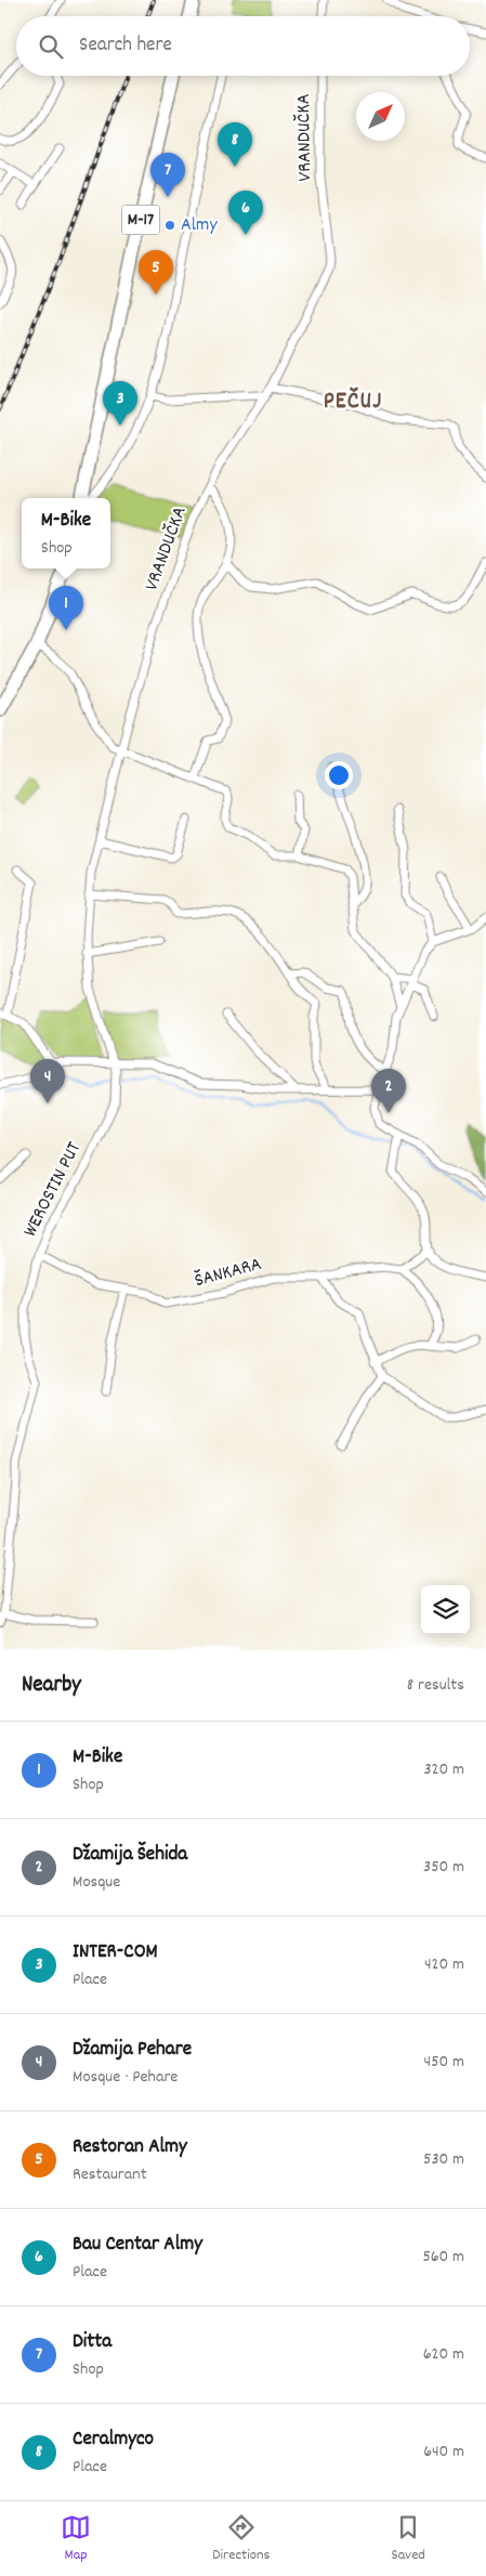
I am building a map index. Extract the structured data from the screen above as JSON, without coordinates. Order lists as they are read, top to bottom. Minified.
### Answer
{"streets":{"main road":["M-17"],"street":["VRANDUČKA","WEROSTIN PUT","ŠANKARA"]},"crossings":[["VRANDUČKA","WEROSTIN PUT"],["WEROSTIN PUT","ŠANKARA"]],"districts":["PEČUJ"],"places":["Almy"],"north":"top right","page":{"search":"Search here","pins":["8","7","6","5","3","1","4","2"],"popup":["M-Bike","Shop"],"heading":["Nearby","8 results"],"list":[{"mark":"1","name":"M-Bike","note":"Shop","value":"320 m"},{"mark":"2","name":"Džamija Šehida","note":"Mosque","value":"350 m"},{"mark":"3","name":"INTER-COM","note":"Place","value":"420 m"},{"mark":"4","name":"Džamija Pehare","note":"Mosque · Pehare","value":"450 m"},{"mark":"5","name":"Restoran Almy","note":"Restaurant","value":"530 m"},{"mark":"6","name":"Bau Centar Almy","note":"Place","value":"560 m"},{"mark":"7","name":"Ditta","note":"Shop","value":"620 m"},{"mark":"8","name":"Ceralmyco","note":"Place","value":"640 m"}],"nav":["Map","Directions","Saved"]}}
